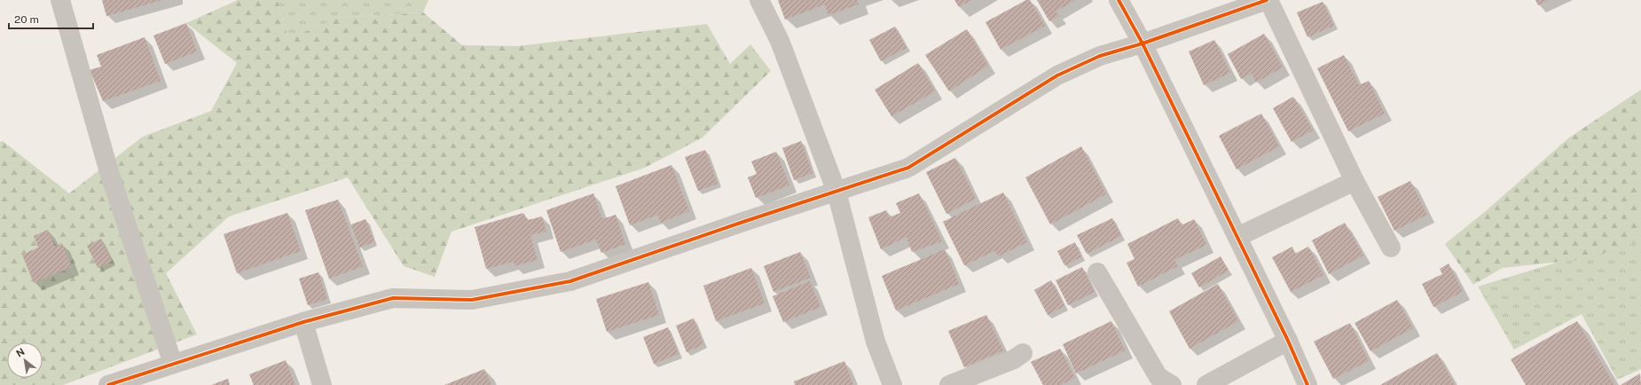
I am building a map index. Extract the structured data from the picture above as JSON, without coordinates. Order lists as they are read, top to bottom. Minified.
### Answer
{"scale_bar":"20 m","north":"top left"}
